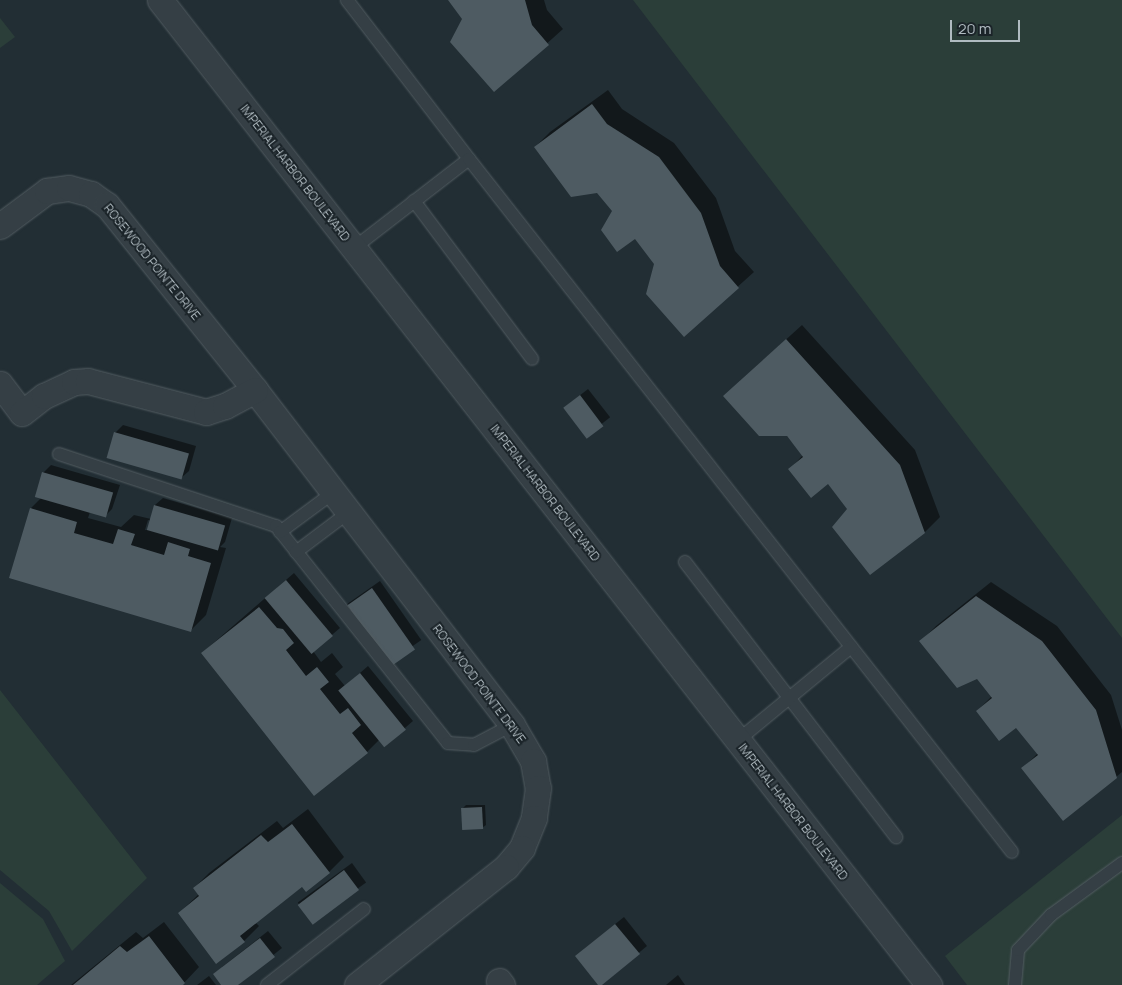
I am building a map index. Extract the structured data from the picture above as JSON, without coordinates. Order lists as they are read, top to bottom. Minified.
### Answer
{"streets":{"street":["IMPERIAL HARBOR BOULEVARD","ROSEWOOD POINTE DRIVE"]},"scale_bar":"20 m"}
